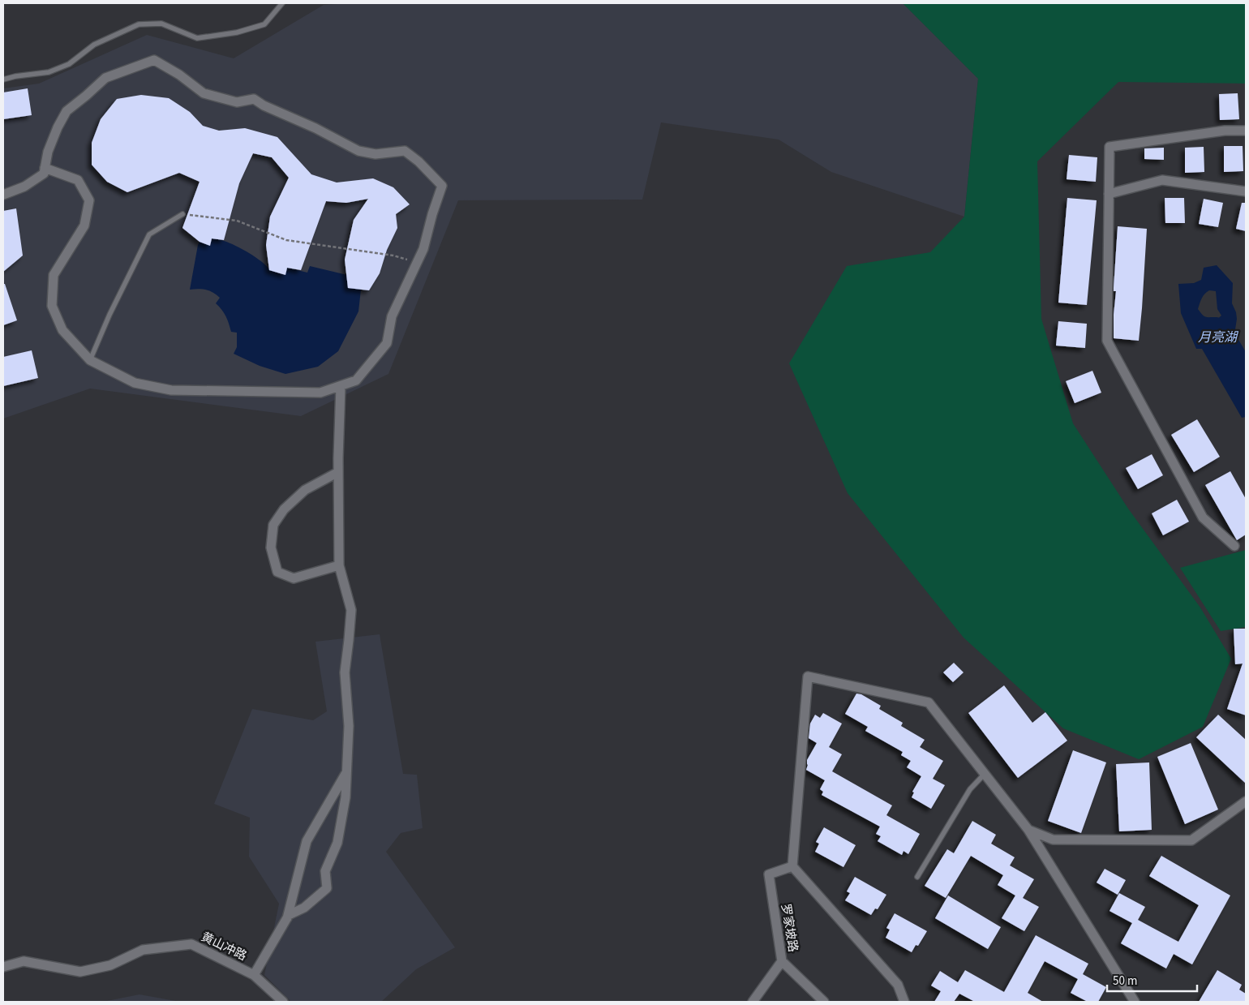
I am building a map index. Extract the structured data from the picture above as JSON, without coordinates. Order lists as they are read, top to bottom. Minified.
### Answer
{"streets":{"street":["罗家坡路","黄山冲路"]},"water":["月亮湖"],"scale_bar":"50 m"}
